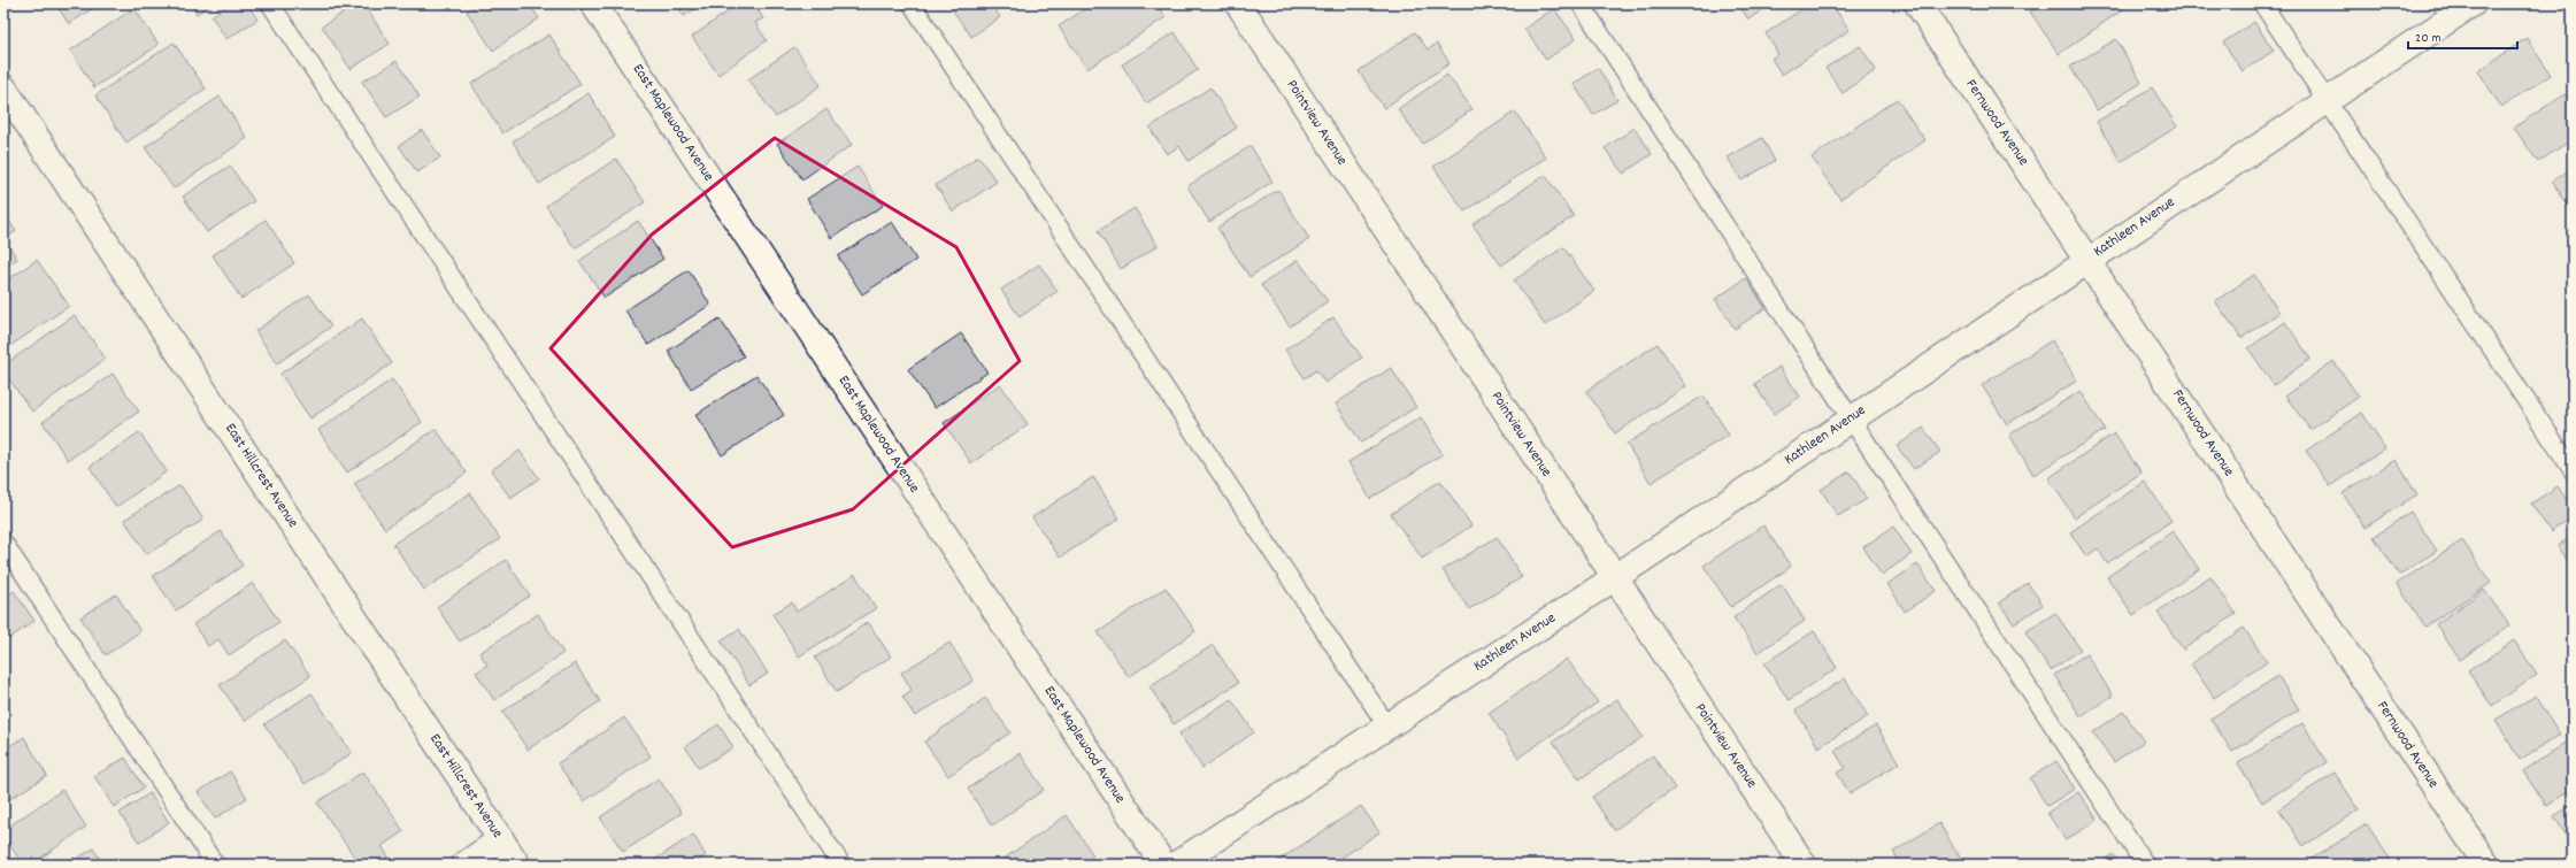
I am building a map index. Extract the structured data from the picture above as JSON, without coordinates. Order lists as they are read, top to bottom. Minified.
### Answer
{"streets":{"street":["East Maplewood Avenue","Pointview Avenue","Fernwood Avenue","Kathleen Avenue","East Hillcrest Avenue"]},"crossings":[["Pointview Avenue","Kathleen Avenue"],["Fernwood Avenue","Kathleen Avenue"]],"scale_bar":"20 m"}
